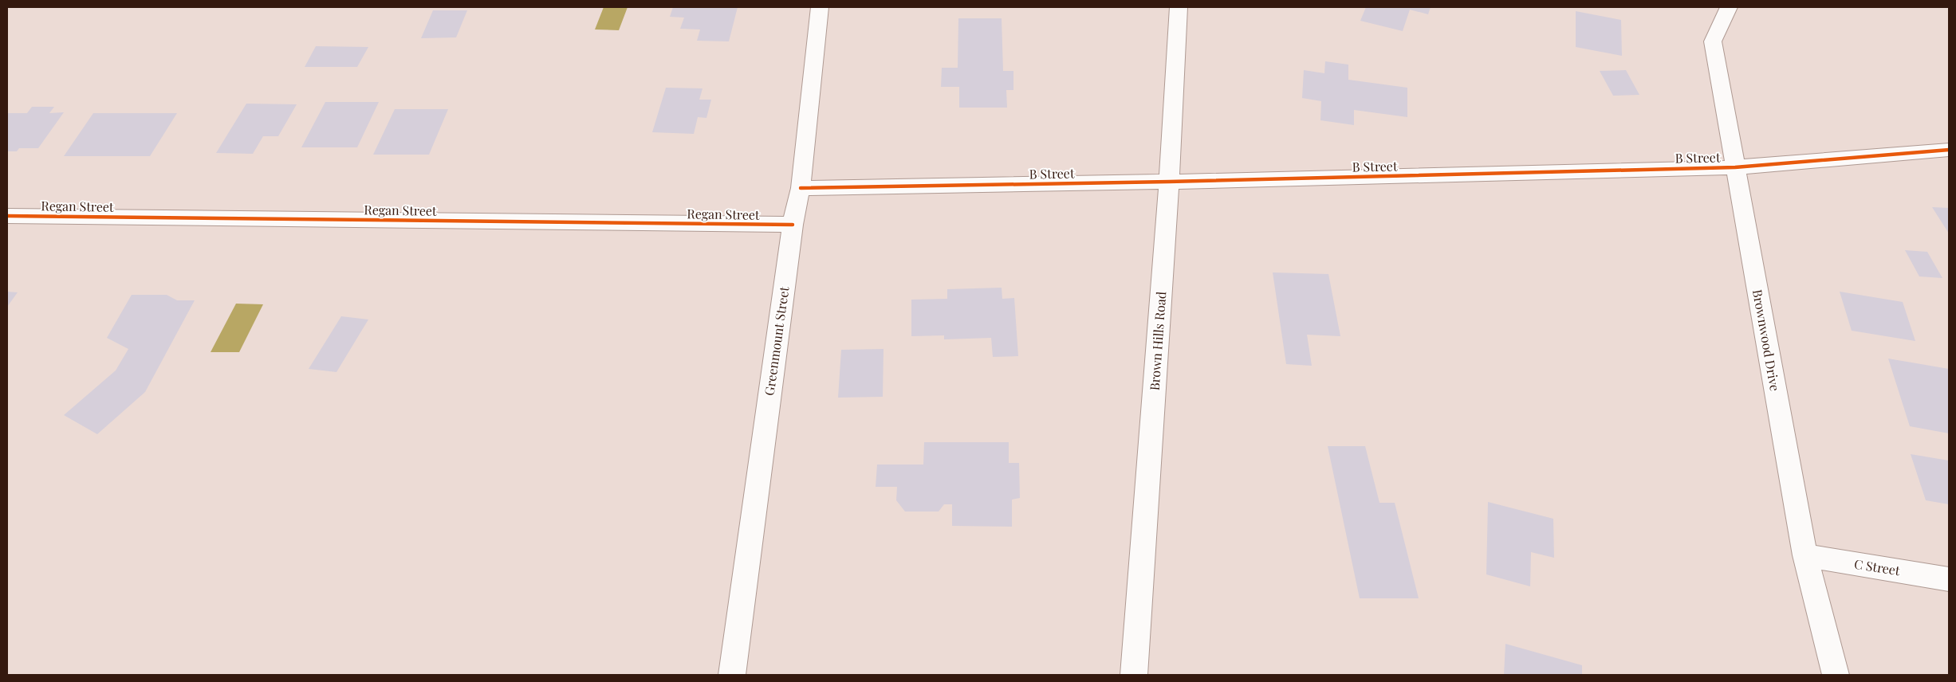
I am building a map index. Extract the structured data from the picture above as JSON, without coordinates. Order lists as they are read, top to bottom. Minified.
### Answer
{"streets":{"street":["B Street","Regan Street","Brownwood Drive","Greenmount Street","Brown Hills Road","C Street"]},"crossings":[["B Street","Brownwood Drive"],["B Street","Greenmount Street"],["B Street","Brown Hills Road"],["Regan Street","Greenmount Street"],["Brownwood Drive","C Street"]]}
